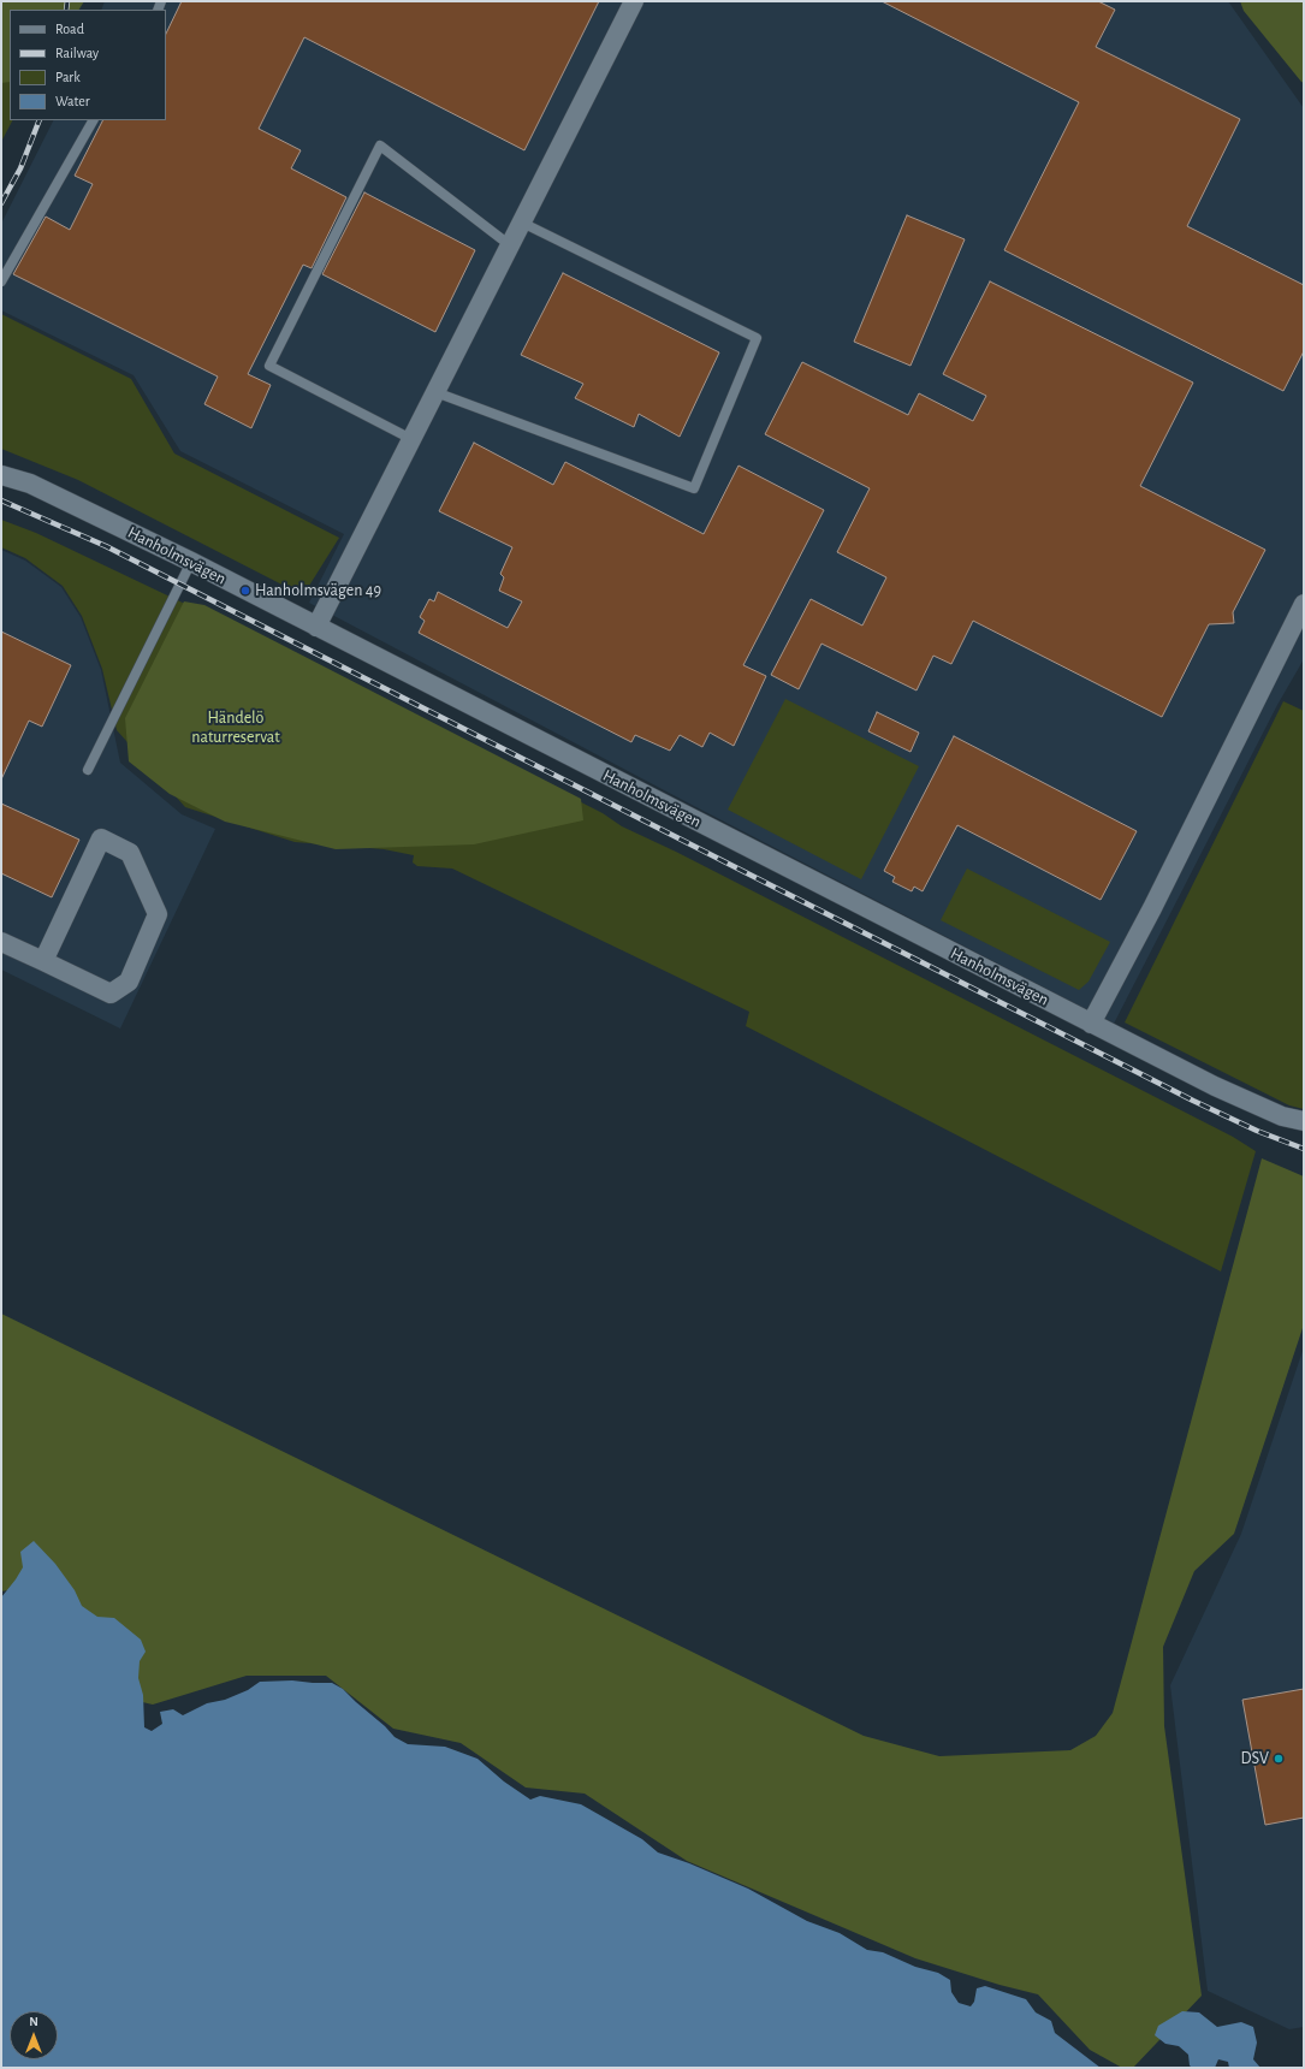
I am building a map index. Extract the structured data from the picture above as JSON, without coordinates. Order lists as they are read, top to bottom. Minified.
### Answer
{"streets":{"street":["Hanholmsvägen"]},"parks":["Händelö naturreservat"],"places":["Hanholmsvägen 49","DSV"],"legend":["Road","Railway","Park","Water"],"north":"top"}
